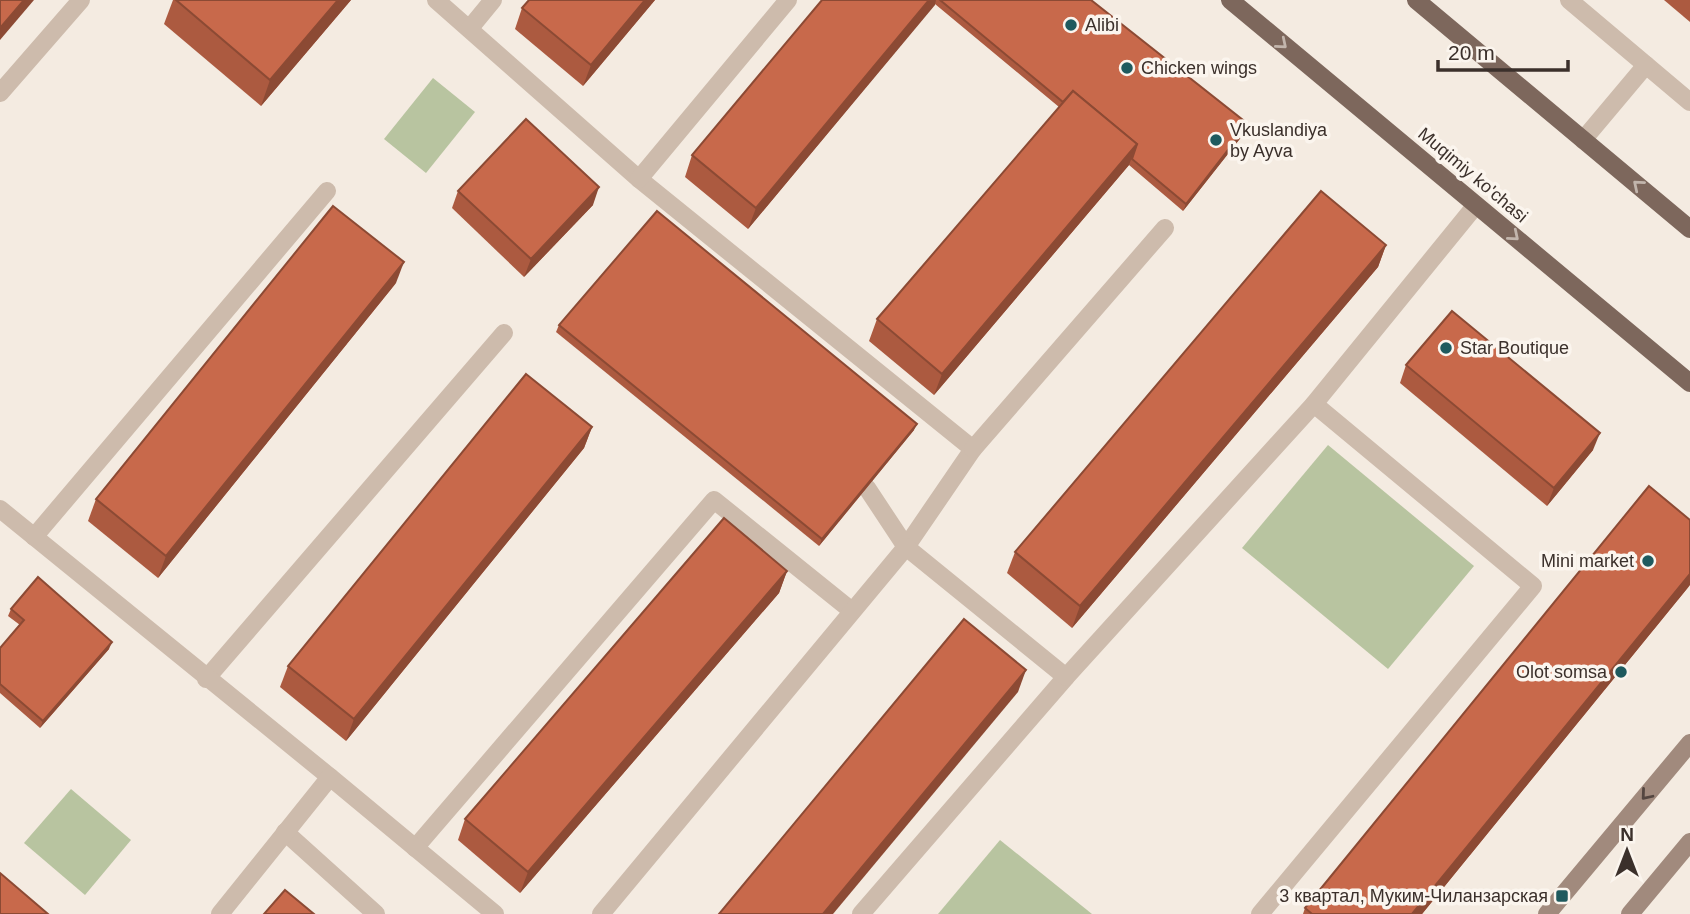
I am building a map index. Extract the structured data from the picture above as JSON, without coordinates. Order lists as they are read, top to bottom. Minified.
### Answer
{"streets":{"main road":["Muqimiy ko'chasi"]},"places":{"other":["Alibi","Chicken wings","Vkuslandiya by Ayva","Star Boutique","Mini market","Olot somsa"],"transit":["3 квартал, Муким-Чиланзарская"]},"scale_bar":"20 m","north":"top"}
